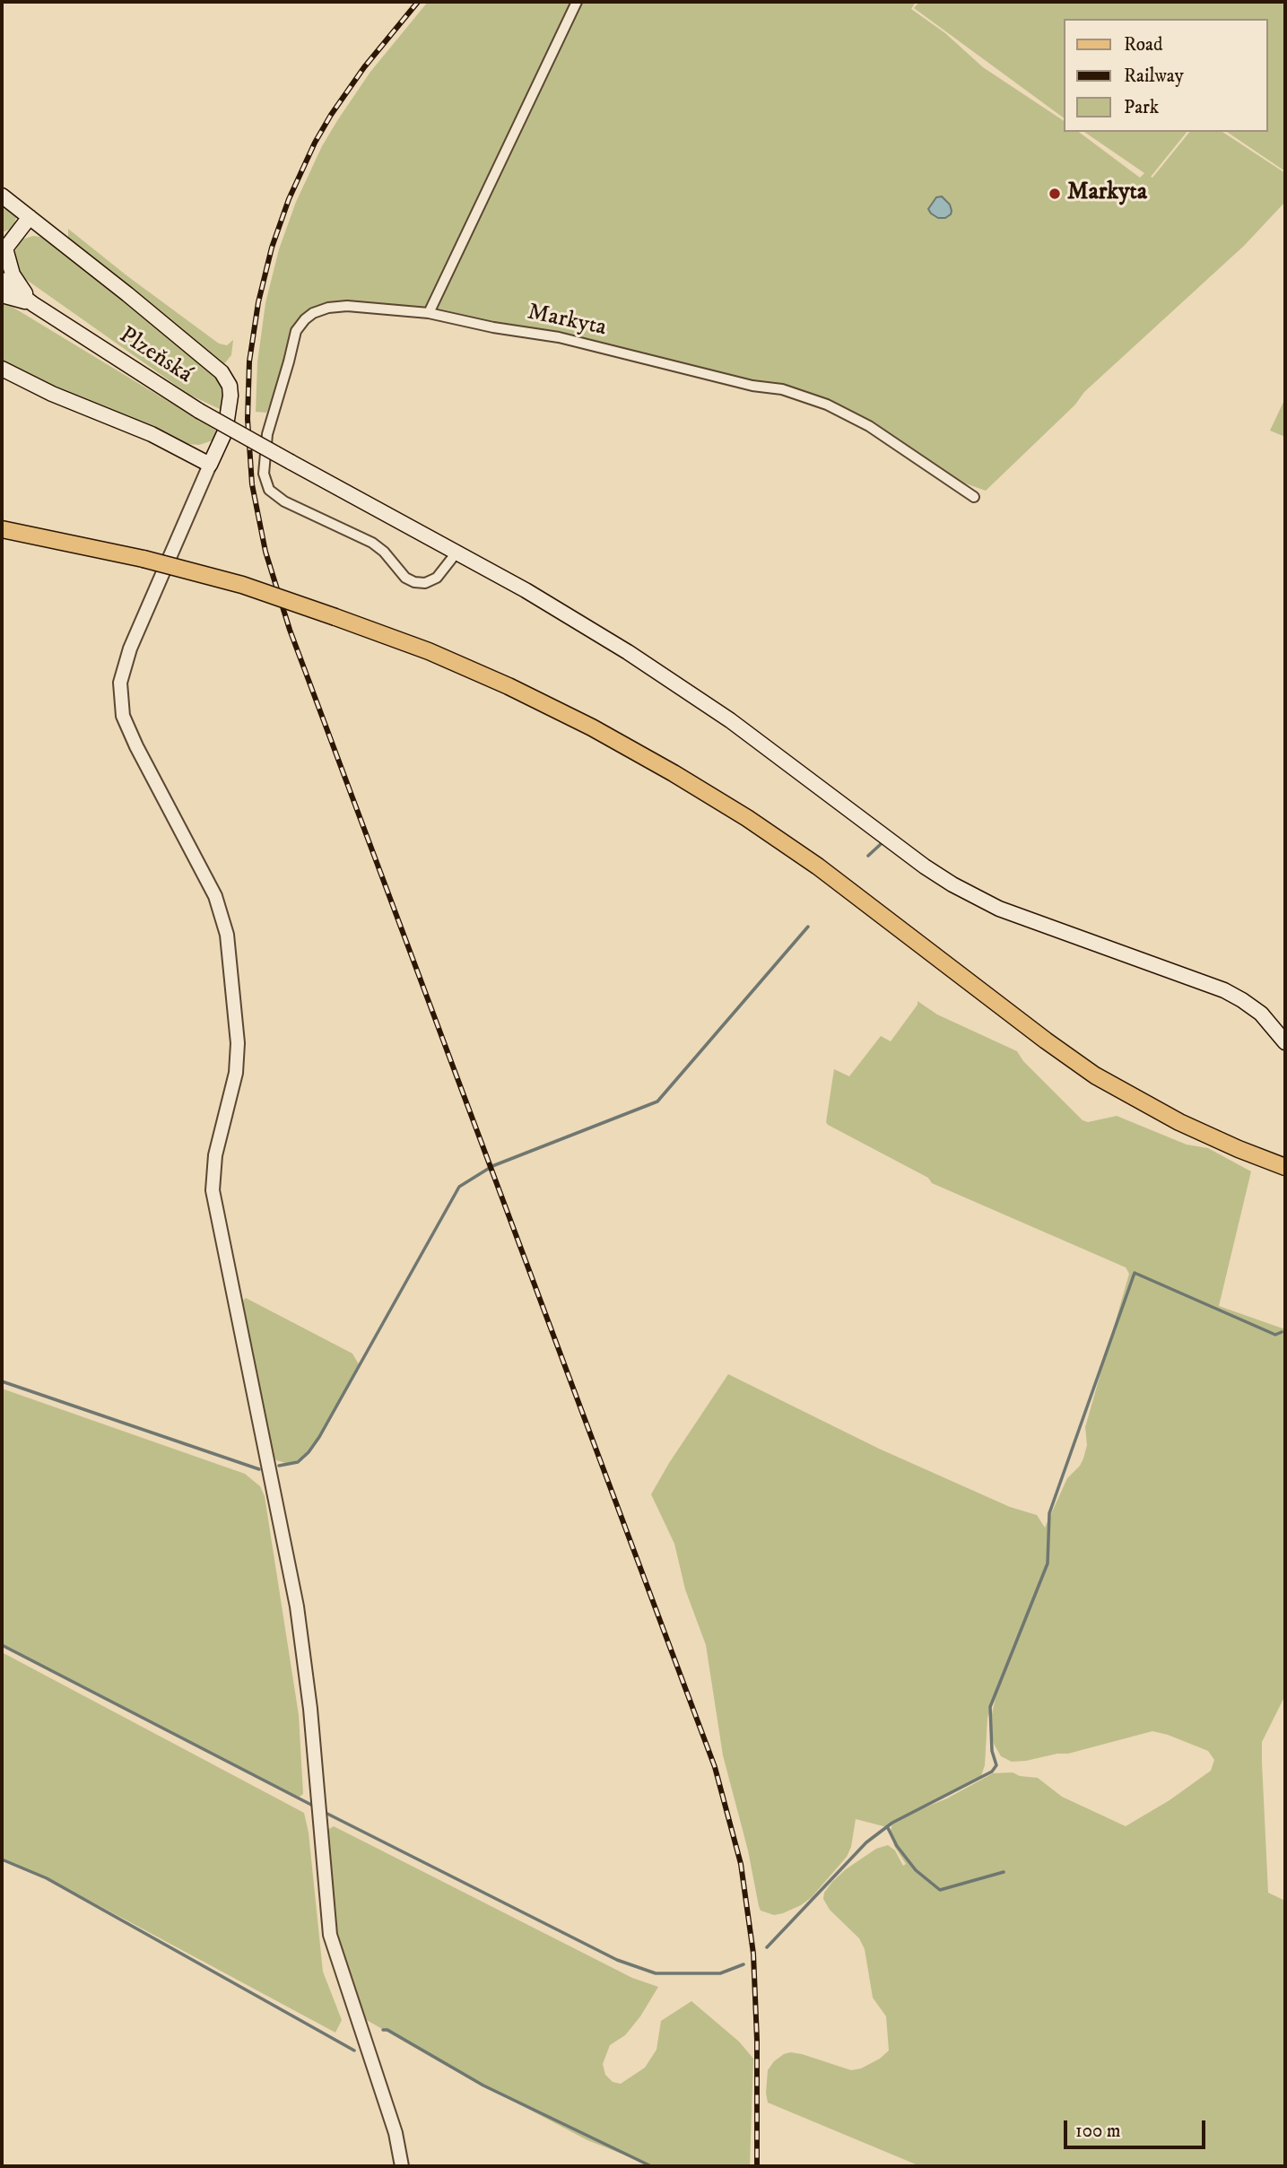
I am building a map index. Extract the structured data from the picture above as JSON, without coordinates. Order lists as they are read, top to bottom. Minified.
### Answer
{"streets":{"main road":["Plzeňská"],"street":["Markyta"]},"crossings":[["Markyta","Plzeňská"]],"places":["Markyta"],"legend":["Road","Railway","Park"],"scale_bar":"100 m"}
